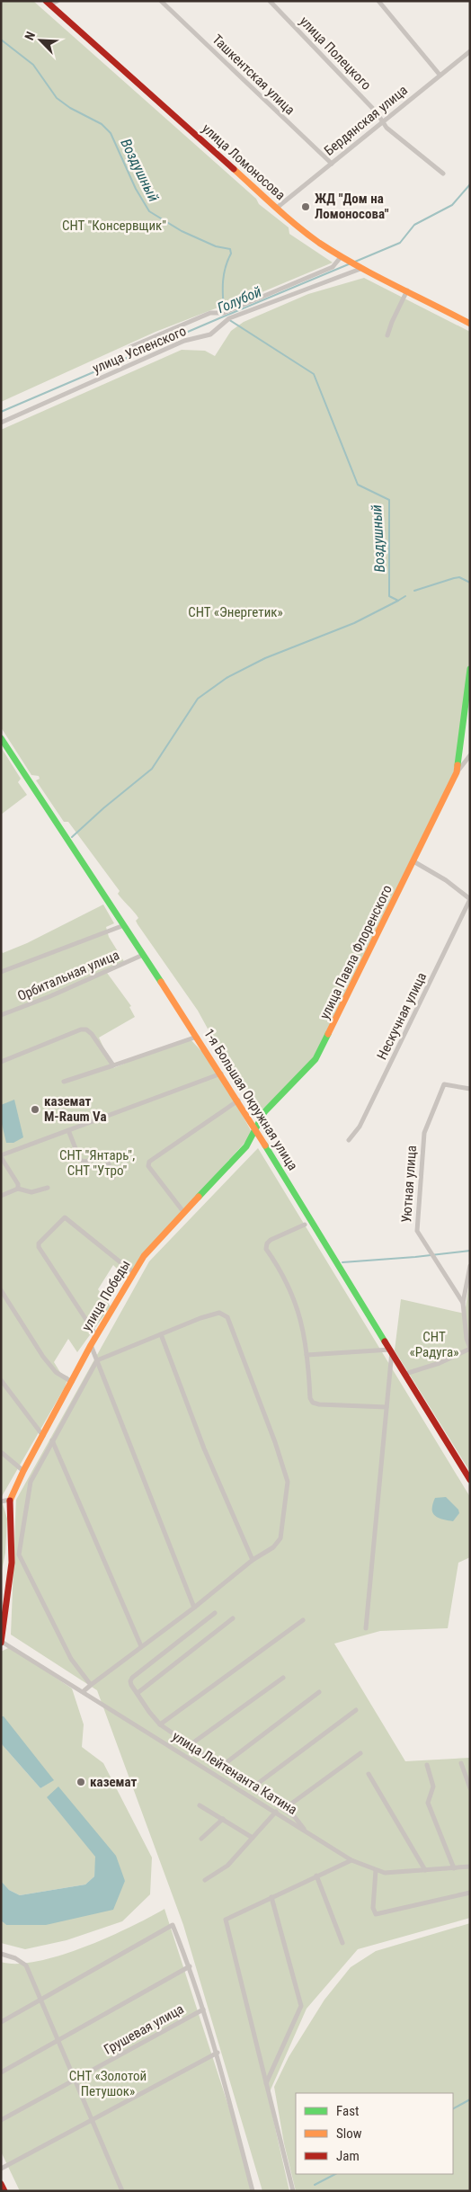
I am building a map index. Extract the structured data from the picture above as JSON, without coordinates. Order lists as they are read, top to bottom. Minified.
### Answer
{"streets":{"main road":["улица Ломоносова","улица Павла Флоренского","1-я Большая Окружная улица","улица Победы"],"street":["улица Полецкого","Ташкентская улица","Бердянская улица","улица Успенского","Орбитальная улица","Нескучная улица","Уютная улица","улица Лейтенанта Катина","Грушевая улица"]},"crossings":[["улица Полецкого","Бердянская улица"],["Ташкентская улица","Бердянская улица"],["Бердянская улица","улица Ломоносова"],["улица Ломоносова","улица Успенского"],["улица Павла Флоренского","1-я Большая Окружная улица"],["улица Павла Флоренского","улица Победы"],["Орбитальная улица","1-я Большая Окружная улица"],["1-я Большая Окружная улица","улица Победы"]],"water":["Воздушный","Голубой"],"parks":["СНТ \"Консервщик\"","СНТ «Энергетик»","СНТ \"Янтарь\", СНТ \"Утро\"","СНТ «Радуга»","СНТ «Золотой Петушок»"],"places":["ЖД \"Дом на Ломоносова\"","каземат M-Raum Va","каземат"],"legend":["Fast","Slow","Jam"],"north":"top left"}
